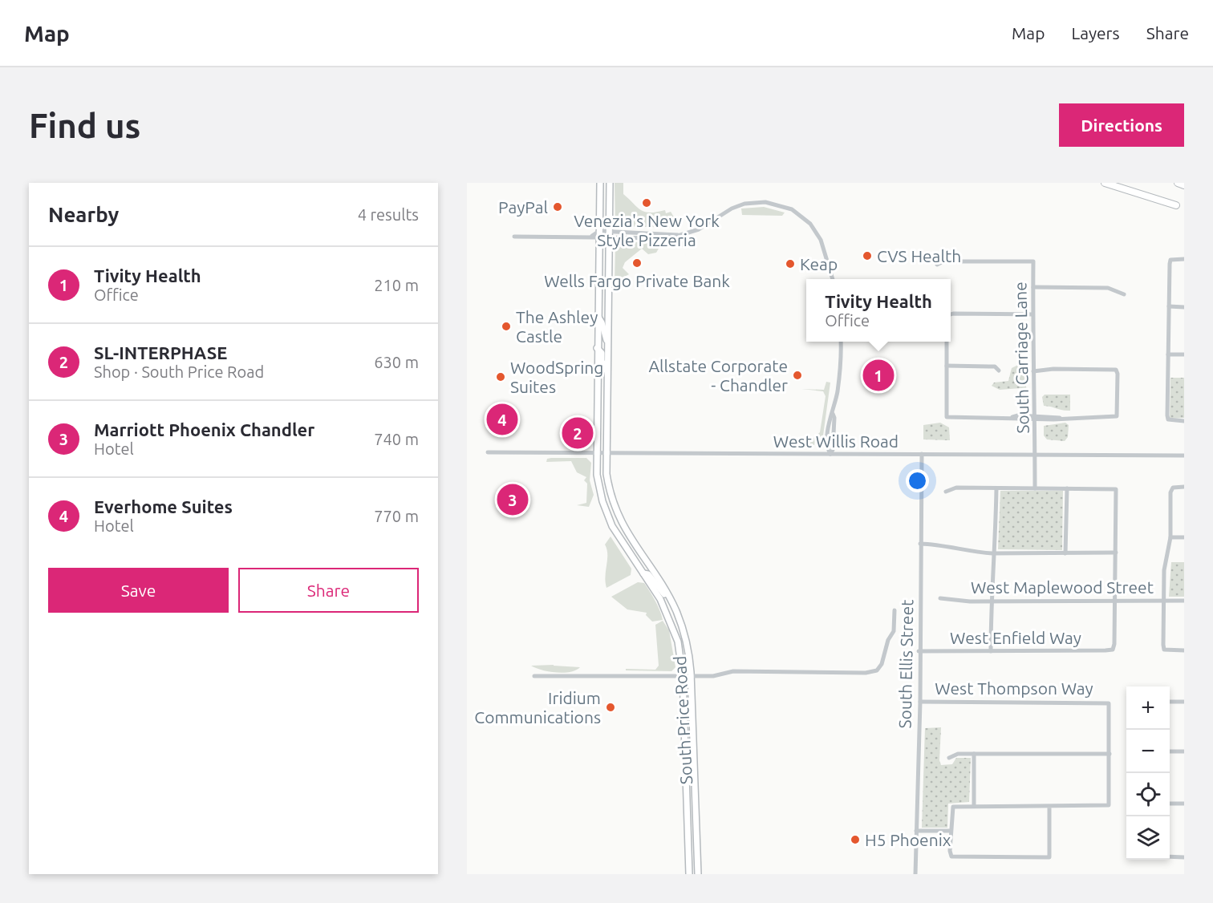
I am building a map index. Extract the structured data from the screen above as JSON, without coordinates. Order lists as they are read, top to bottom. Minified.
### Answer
{"streets":{"main road":["South Price Road"],"street":["South Carriage Lane","West Willis Road","West Maplewood Street","West Enfield Way","South Ellis Street","West Thompson Way"]},"crossings":[["South Carriage Lane","West Willis Road"],["West Willis Road","South Ellis Street"],["West Willis Road","South Price Road"],["West Maplewood Street","West Enfield Way"],["West Enfield Way","South Ellis Street"],["South Ellis Street","West Thompson Way"]],"places":["Venezia's New York Style Pizzeria","PayPal","CVS Health","Wells Fargo Private Bank","Keap","The Ashley Castle","Allstate Corporate - Chandler","WoodSpring Suites","Iridium Communications","H5 Phoenix"],"page":{"header":"Map","nav":["Map","Layers","Share"],"buttons":["Directions",["Save","Share"]],"title":"Find us","heading":["Nearby","4 results"],"list":[{"mark":"1","name":"Tivity Health","note":"Office","value":"210 m"},{"mark":"2","name":"SL-INTERPHASE","note":"Shop · South Price Road","value":"630 m"},{"mark":"3","name":"Marriott Phoenix Chandler","note":"Hotel","value":"740 m"},{"mark":"4","name":"Everhome Suites","note":"Hotel","value":"770 m"}],"popup":["Tivity Health","Office"],"pins":["1","4","2","3"],"map_buttons":["+","−"]}}
